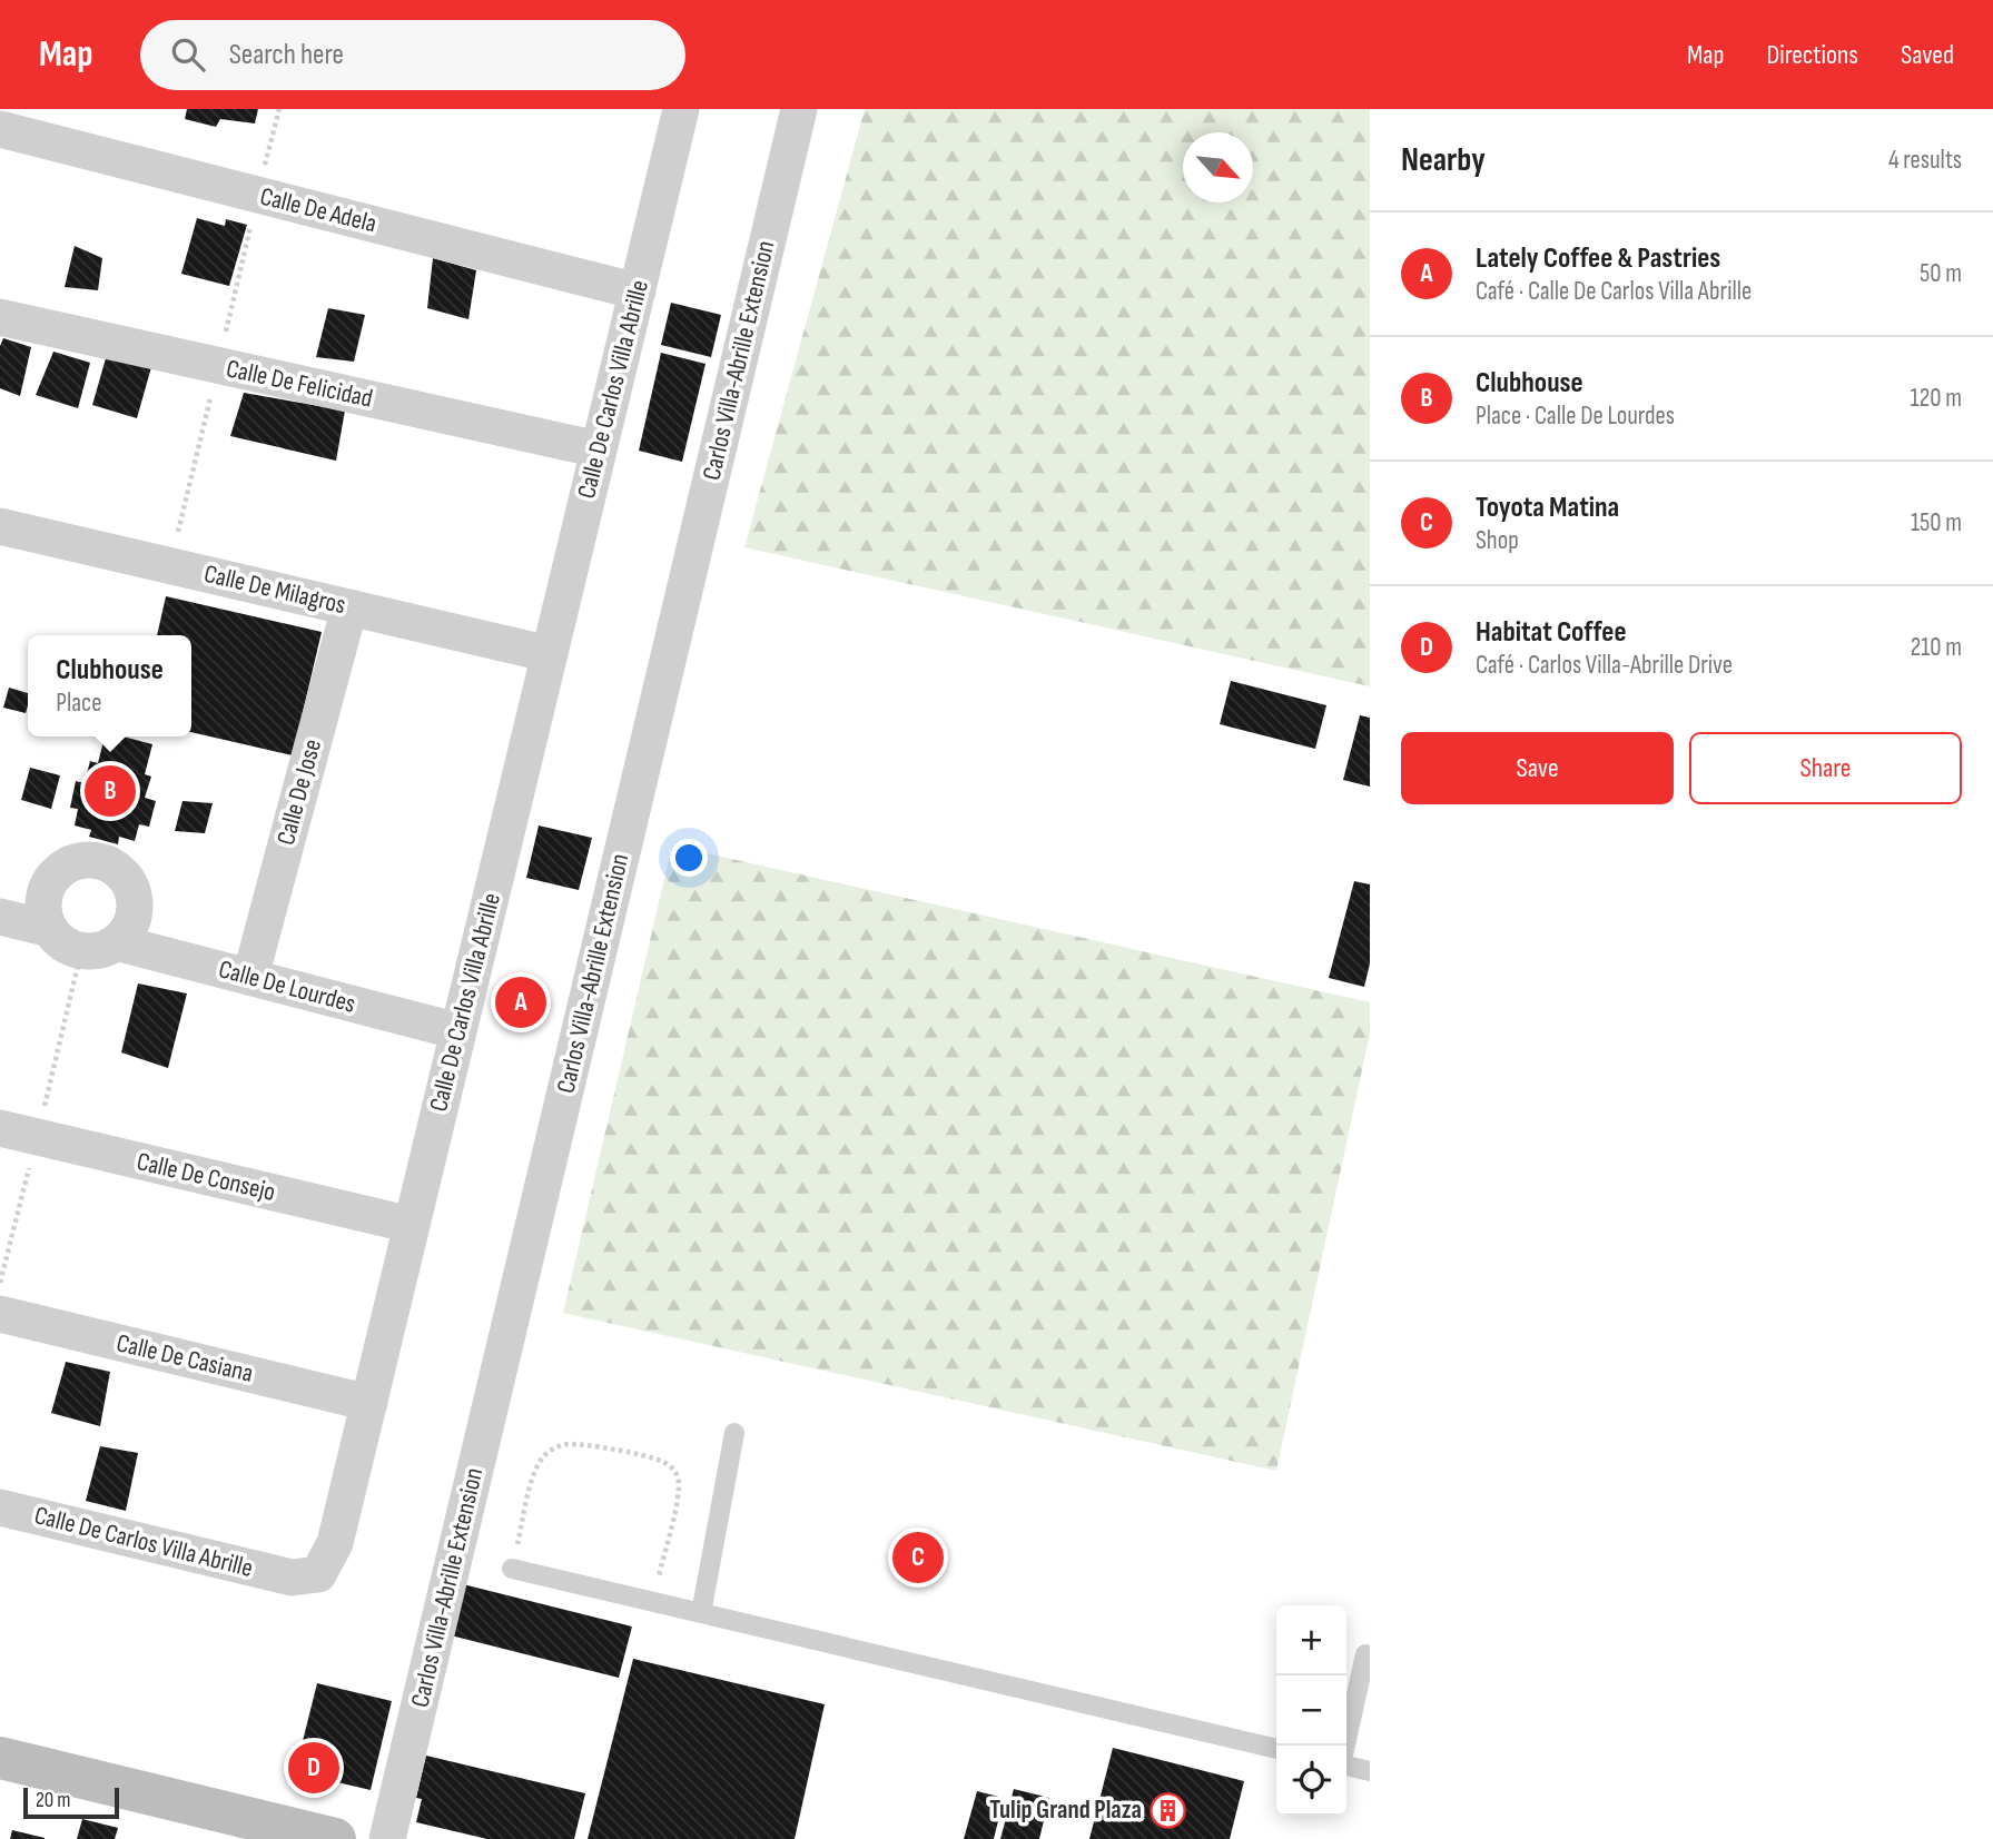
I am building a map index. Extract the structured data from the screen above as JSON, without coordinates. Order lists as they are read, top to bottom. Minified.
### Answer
{"streets":{"street":["Calle De Adela","Carlos Villa-Abrille Extension","Calle De Felicidad","Calle De Carlos Villa Abrille","Calle De Milagros","Calle De Jose","Calle De Lourdes","Calle De Consejo","Calle De Casiana"]},"crossings":[["Calle De Adela","Calle De Carlos Villa Abrille"],["Calle De Felicidad","Calle De Carlos Villa Abrille"],["Calle De Carlos Villa Abrille","Calle De Milagros"],["Calle De Carlos Villa Abrille","Calle De Lourdes"],["Calle De Carlos Villa Abrille","Calle De Consejo"],["Calle De Carlos Villa Abrille","Calle De Casiana"],["Calle De Milagros","Calle De Jose"],["Calle De Jose","Calle De Lourdes"]],"places":{"building":["Tulip Grand Plaza"]},"scale_bar":"20 m","north":"bottom right","page":{"header":"Map","search":"Search here","nav":["Map","Directions","Saved"],"heading":["Nearby","4 results"],"list":[{"mark":"A","name":"Lately Coffee & Pastries","note":"Café · Calle De Carlos Villa Abrille","value":"50 m"},{"mark":"B","name":"Clubhouse","note":"Place · Calle De Lourdes","value":"120 m"},{"mark":"C","name":"Toyota Matina","note":"Shop","value":"150 m"},{"mark":"D","name":"Habitat Coffee","note":"Café · Carlos Villa-Abrille Drive","value":"210 m"}],"popup":["Clubhouse","Place"],"buttons":["Save","Share"],"pins":["B","A","C","D"],"map_buttons":["+","−"],"scale":"20 m"}}
